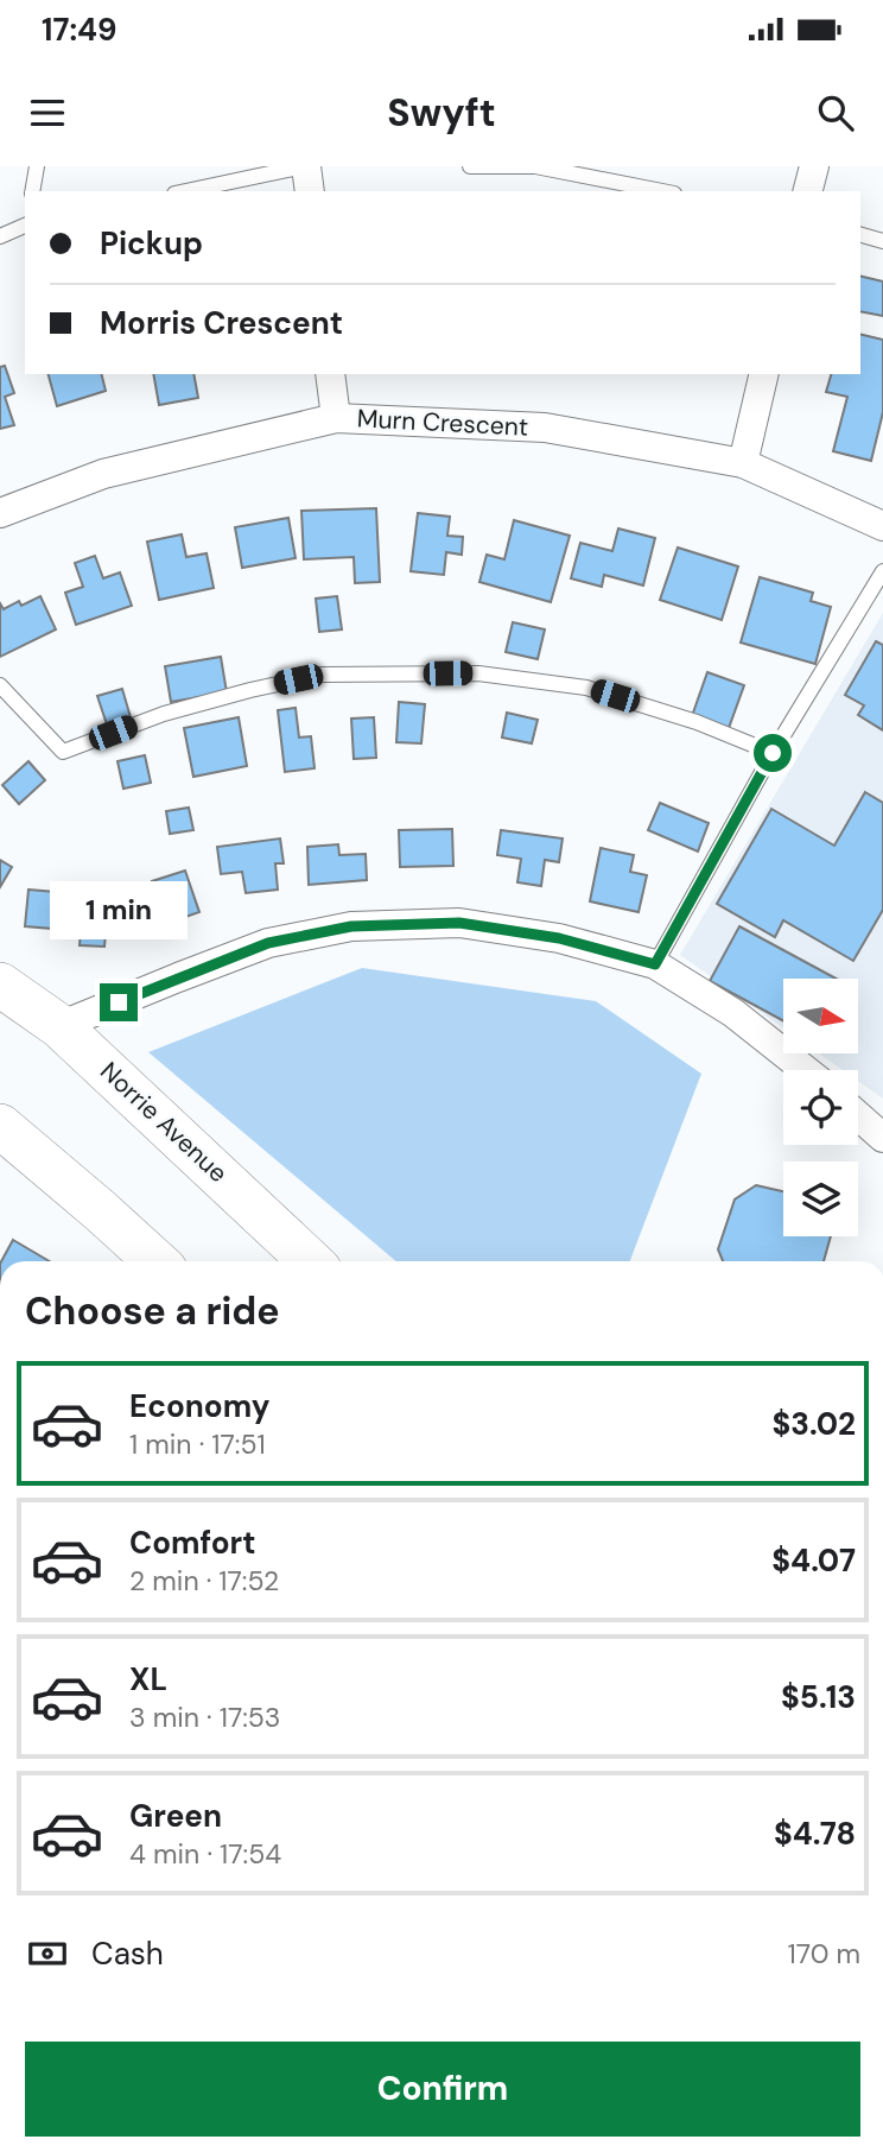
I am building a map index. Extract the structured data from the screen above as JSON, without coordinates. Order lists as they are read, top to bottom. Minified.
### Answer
{"streets":{"main road":["Norrie Avenue"],"street":["Murn Crescent"]},"north":"right","page":{"status":"17:49","header":"Swyft","banner":["Pickup","Morris Crescent"],"bubble":"1 min","heading":"Choose a ride","list":[{"name":"Economy","note":"1 min · 17:51","value":"$3.02"},{"name":"Comfort","note":"2 min · 17:52","value":"$4.07"},{"name":"XL","note":"3 min · 17:53","value":"$5.13"},{"name":"Green","note":"4 min · 17:54","value":"$4.78"}],"pay":["Cash","170 m"],"buttons":"Confirm"}}
